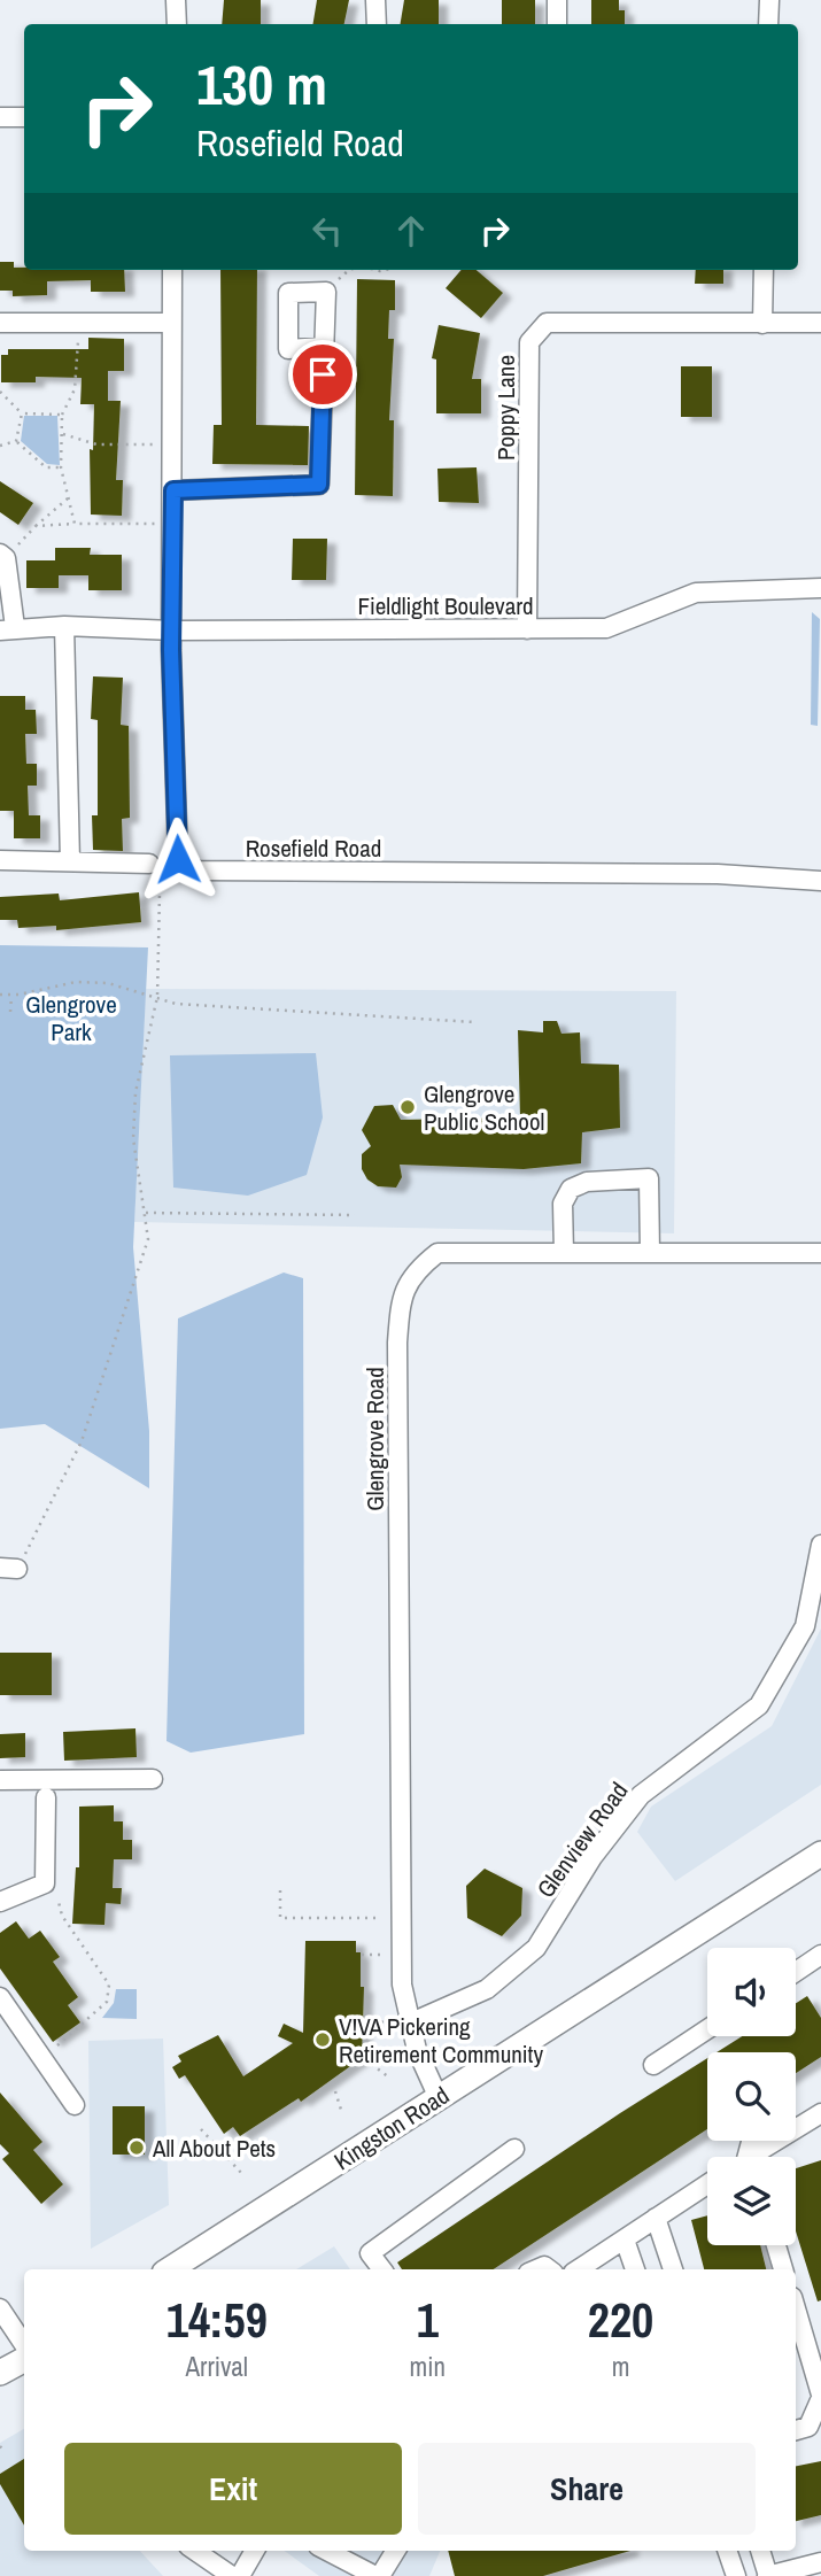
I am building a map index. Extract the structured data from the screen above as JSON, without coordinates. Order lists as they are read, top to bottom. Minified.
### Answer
{"streets":{"main road":["Kingston Road"],"street":["Poppy Lane","Fieldlight Boulevard","Rosefield Road","Glengrove Road","Glenview Road"]},"crossings":[["Poppy Lane","Fieldlight Boulevard"],["Glengrove Road","Glenview Road"]],"parks":["Glengrove Park"],"places":["Glengrove Public School","V!VA Pickering Retirement Community","All About Pets"],"page":{"turn":["130 m","Rosefield Road"],"eta":["14:59","Arrival","1","min","220","m"],"buttons":["Exit","Share"]}}
